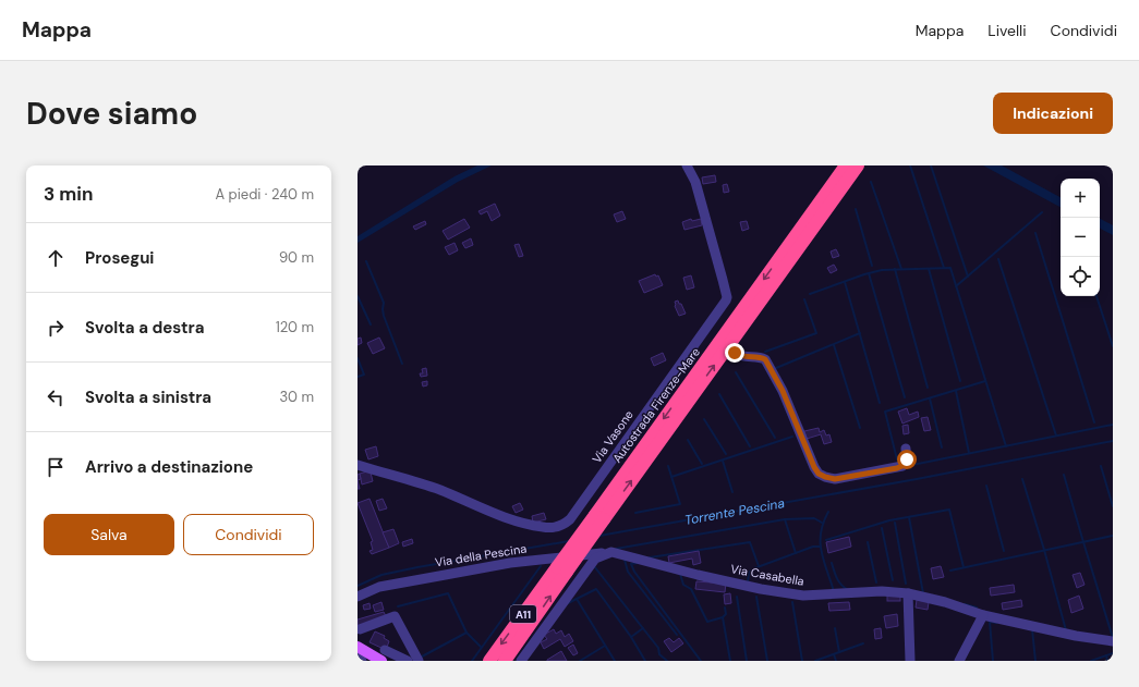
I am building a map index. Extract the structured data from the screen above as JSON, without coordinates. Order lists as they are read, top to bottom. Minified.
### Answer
{"streets":{"highway":["Autostrada Firenze-Mare","A11"],"street":["Via Vasone","Via della Pescina","Via Casabella"]},"crossings":[["Via della Pescina","Via Casabella"]],"water":["Torrente Pescina"],"page":{"header":"Mappa","nav":["Mappa","Livelli","Condividi"],"buttons":["Indicazioni",["Salva","Condividi"]],"title":"Dove siamo","heading":["3 min","A piedi · 240 m"],"map_buttons":["+","−"],"list":[["Prosegui","90 m"],["Svolta a destra","120 m"],["Svolta a sinistra","30 m"],"Arrivo a destinazione"]}}
